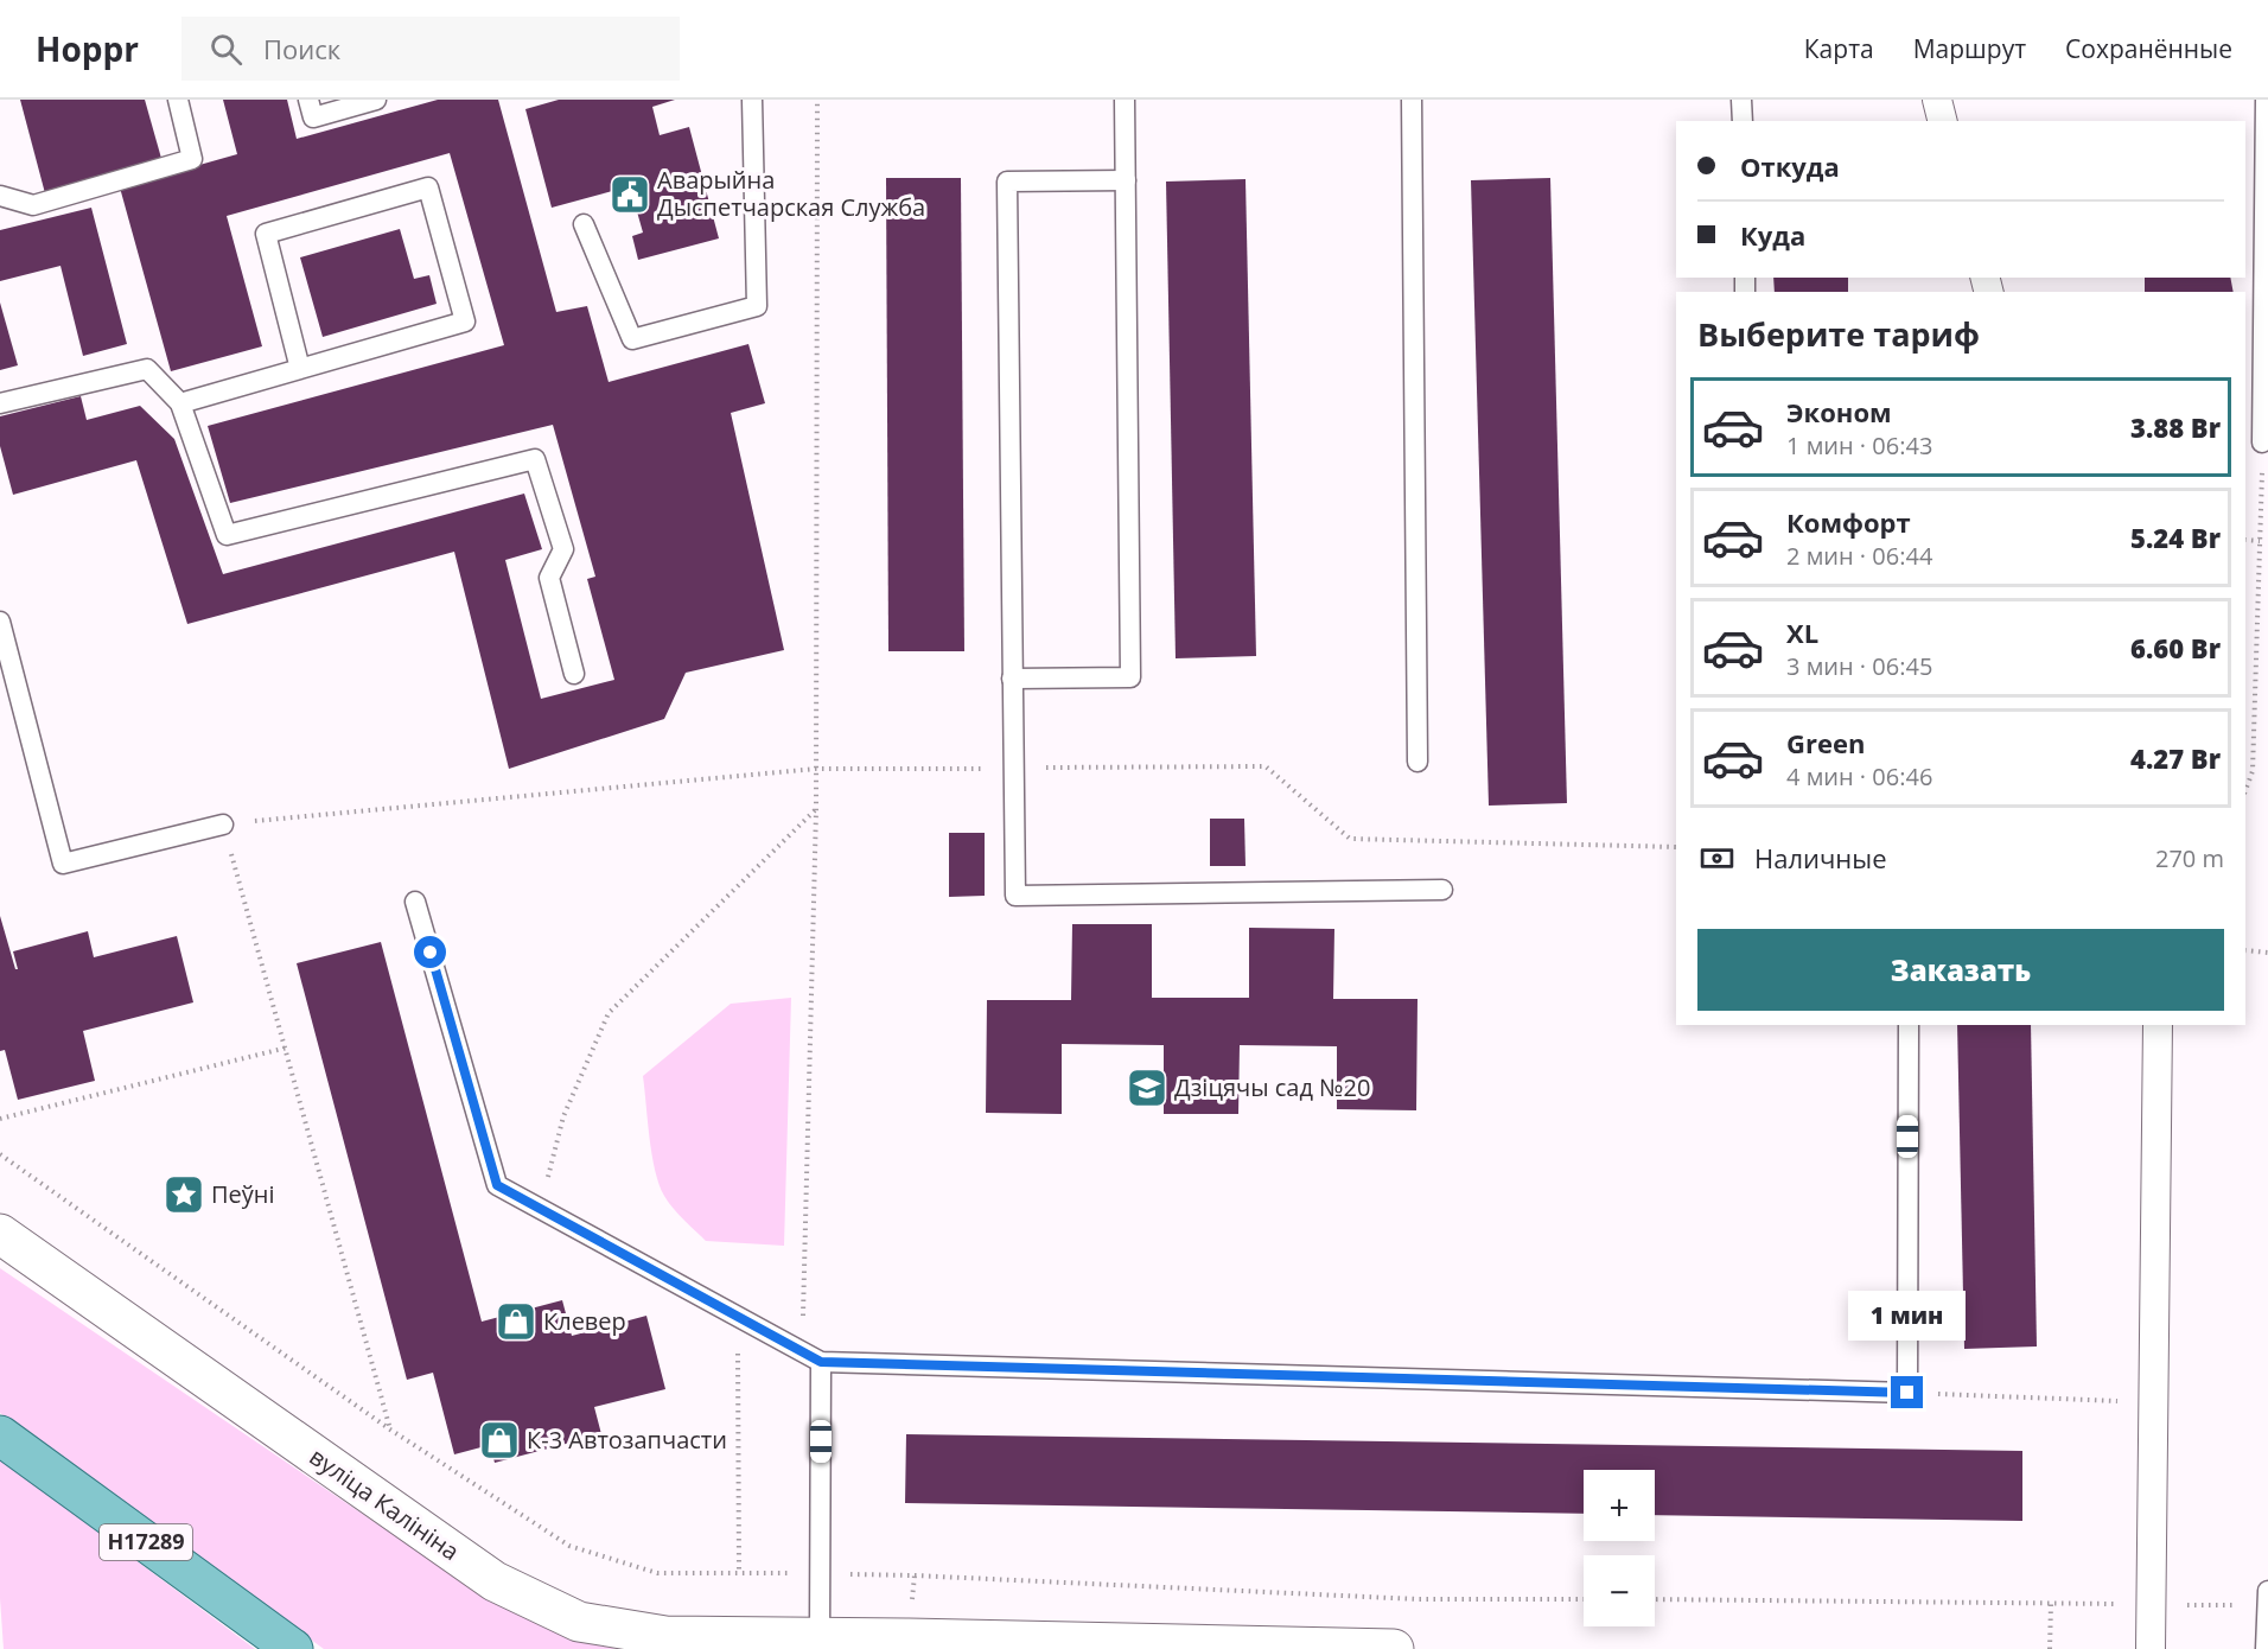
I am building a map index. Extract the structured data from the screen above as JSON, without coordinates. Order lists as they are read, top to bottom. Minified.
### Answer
{"streets":{"main road":["Н17289"],"street":["вуліца Калініна"]},"places":{"public building":["Аварыйна Дыспетчарская Служба"],"school or university":["Дзіцячы сад №20"],"place":["Пеўні"],"shop":["Клевер","К-3 Автозапчасти"]},"page":{"header":"Hoppr","search":"Поиск","nav":["Карта","Маршрут","Сохранённые"],"banner":["Откуда","Куда"],"heading":"Выберите тариф","list":[{"name":"Эконом","note":"1 мин · 06:43","value":"3.88 Br"},{"name":"Комфорт","note":"2 мин · 06:44","value":"5.24 Br"},{"name":"XL","note":"3 мин · 06:45","value":"6.60 Br"},{"name":"Green","note":"4 мин · 06:46","value":"4.27 Br"}],"pay":["Наличные","270 m"],"buttons":"Заказать","bubble":"1 мин","map_buttons":["+","−"]}}
